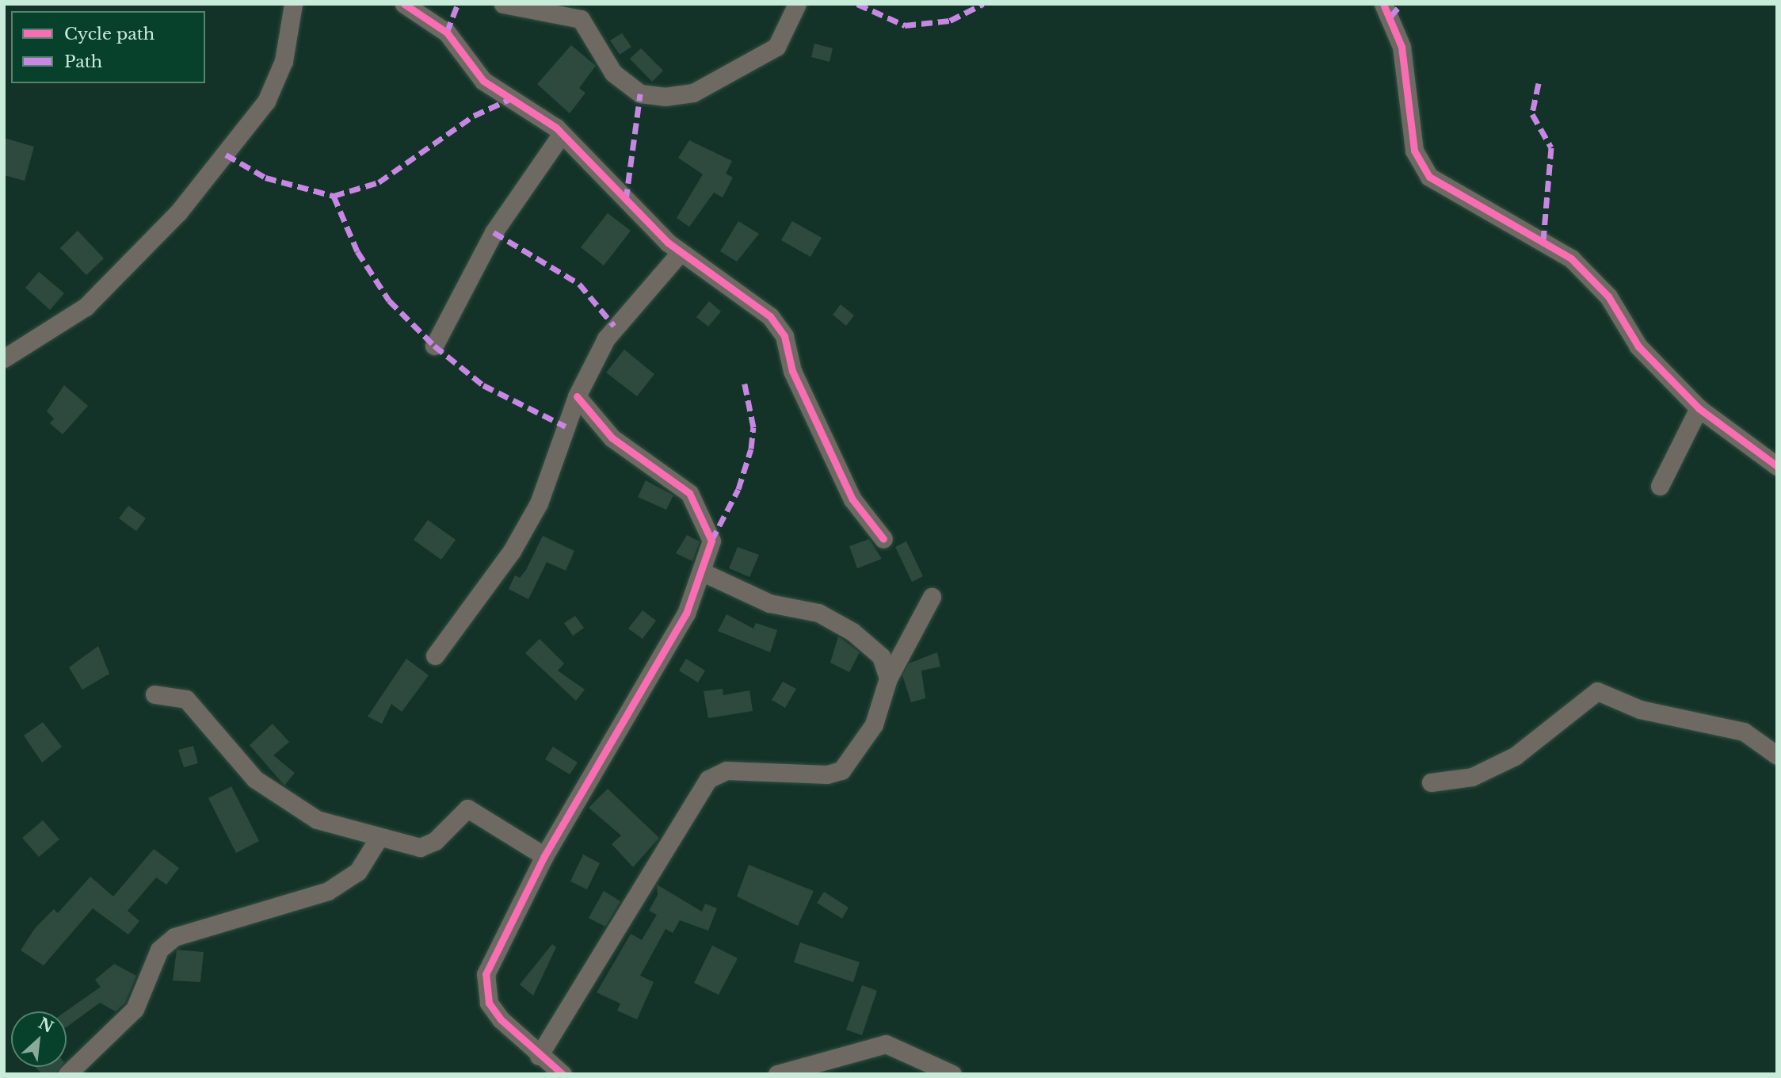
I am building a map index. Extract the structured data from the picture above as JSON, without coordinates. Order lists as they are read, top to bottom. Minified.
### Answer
{"legend":["Cycle path","Path"],"north":"top right"}
